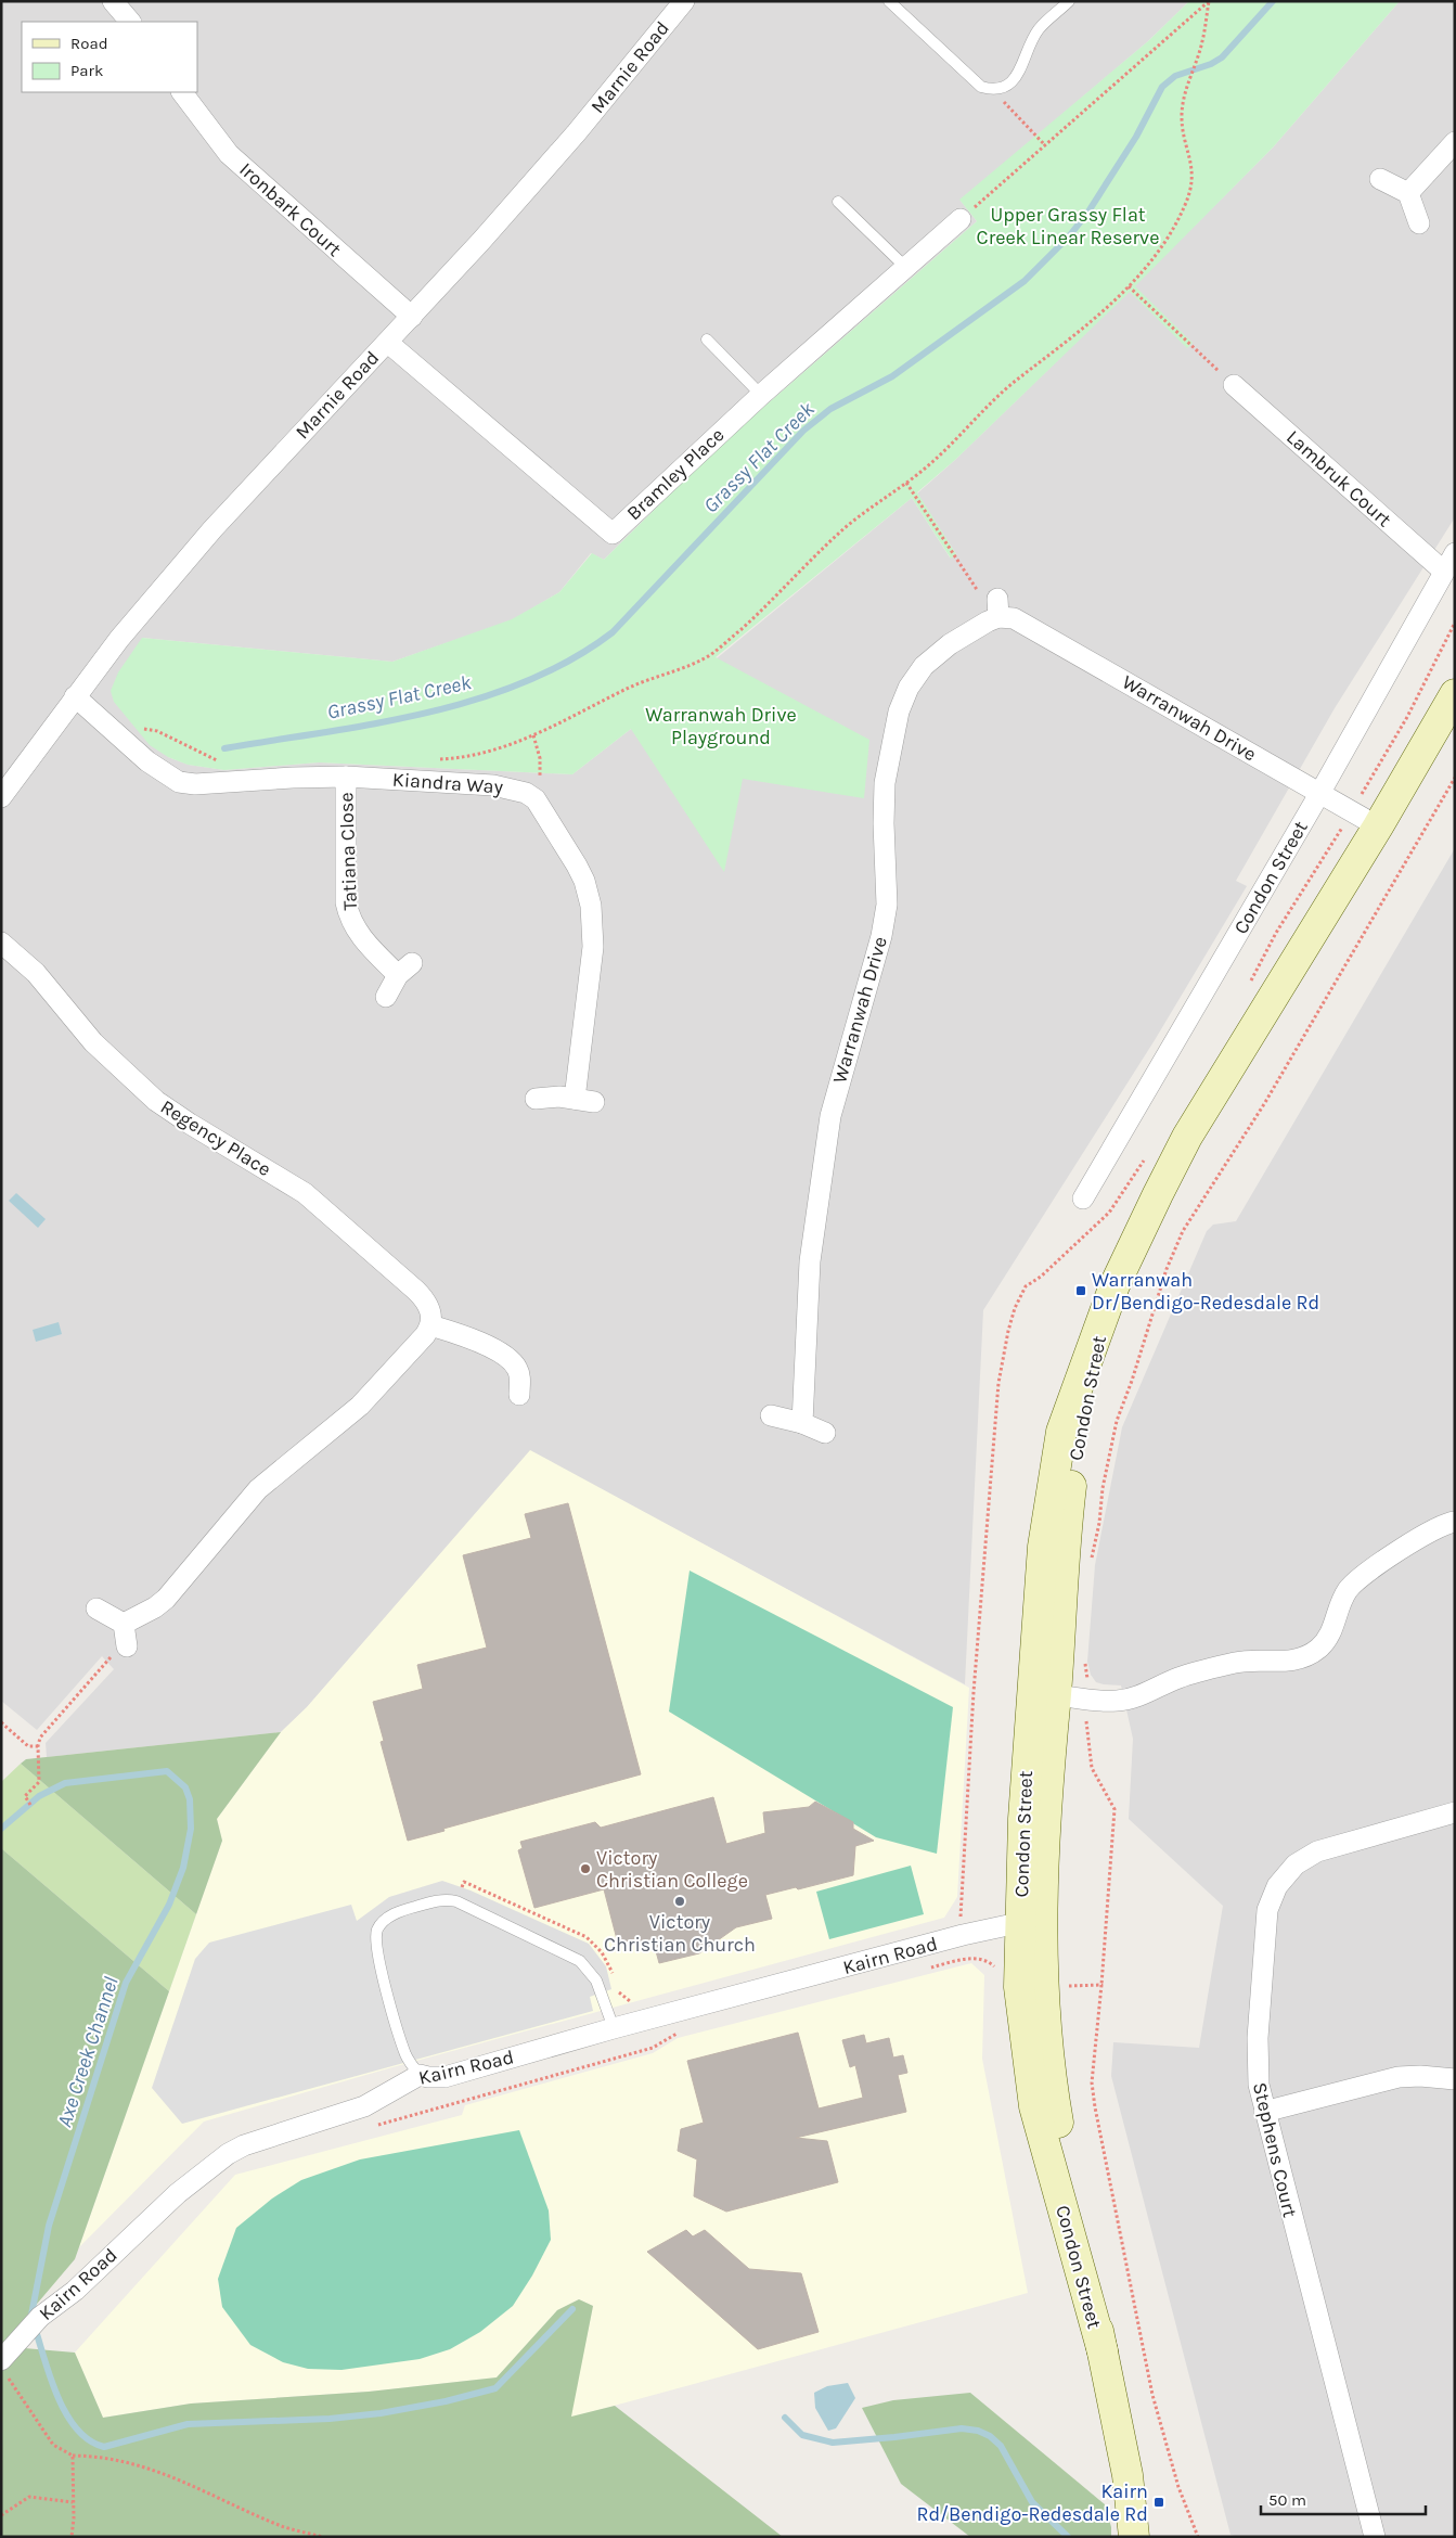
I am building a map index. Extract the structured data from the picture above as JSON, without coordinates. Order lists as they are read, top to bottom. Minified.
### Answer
{"streets":{"main road":["Condon Street"],"street":["Marnie Road","Ironbark Court","Bramley Place","Lambruk Court","Warranwah Drive","Kiandra Way","Tatiana Close","Regency Place","Kairn Road","Stephens Court"]},"crossings":[["Marnie Road","Ironbark Court"],["Marnie Road","Bramley Place"],["Marnie Road","Kiandra Way"],["Lambruk Court","Condon Street"],["Warranwah Drive","Condon Street"],["Kiandra Way","Tatiana Close"],["Condon Street","Kairn Road"]],"water":["Grassy Flat Creek","Axe Creek Channel"],"parks":["Upper Grassy Flat Creek Linear Reserve","Warranwah Drive Playground"],"places":{"transit":["Warranwah Dr/Bendigo-Redesdale Rd","Kairn Rd/Bendigo-Redesdale Rd"],"other":["Victory Christian College","Victory Christian Church"]},"legend":["Road","Park"],"scale_bar":"50 m"}
